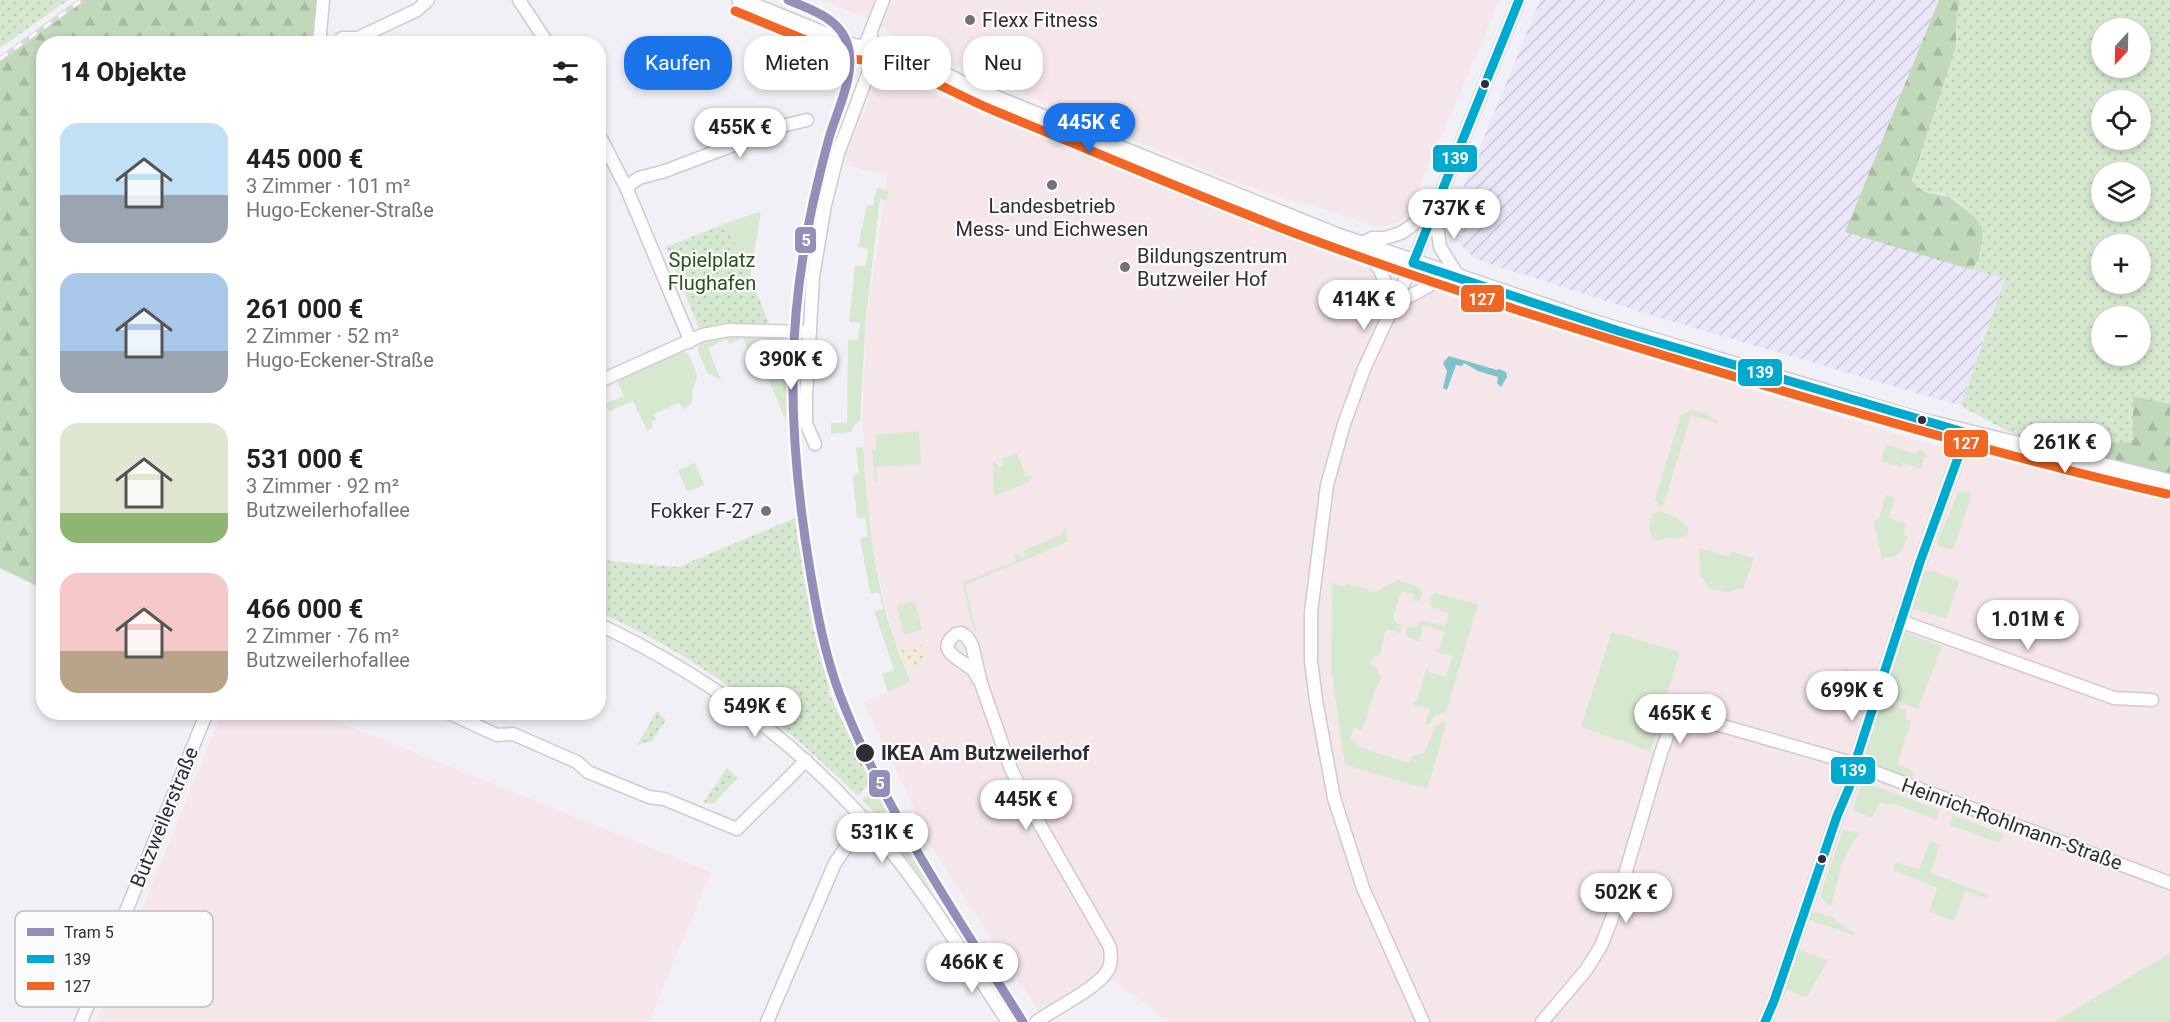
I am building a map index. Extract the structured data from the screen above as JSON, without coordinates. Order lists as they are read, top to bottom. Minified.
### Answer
{"streets":{"street":["Butzweilerstraße","Heinrich-Rohlmann-Straße"]},"parks":["Spielplatz Flughafen"],"places":["Flexx Fitness","Landesbetrieb Mess- und Eichwesen","Bildungszentrum Butzweiler Hof","Fokker F-27","IKEA Am Butzweilerhof"],"lines":["tram line 5","transit line 139","transit line 127"],"legend":["Tram 5","139","127"],"north":"bottom","page":{"map_buttons":["+","−"],"chip":["Kaufen","Mieten","Filter","Neu"],"heading":"14 Objekte","price":["445K €","455K €","737K €","414K €","390K €","261K €","1.01M €","699K €","549K €","465K €","445K €","531K €","502K €","466K €"],"list":[{"name":"445 000 €","note":"3 Zimmer · 101 m² · Hugo-Eckener-Straße"},{"name":"261 000 €","note":"2 Zimmer · 52 m² · Hugo-Eckener-Straße"},{"name":"531 000 €","note":"3 Zimmer · 92 m² · Butzweilerhofallee"},{"name":"466 000 €","note":"2 Zimmer · 76 m² · Butzweilerhofallee"}]}}
